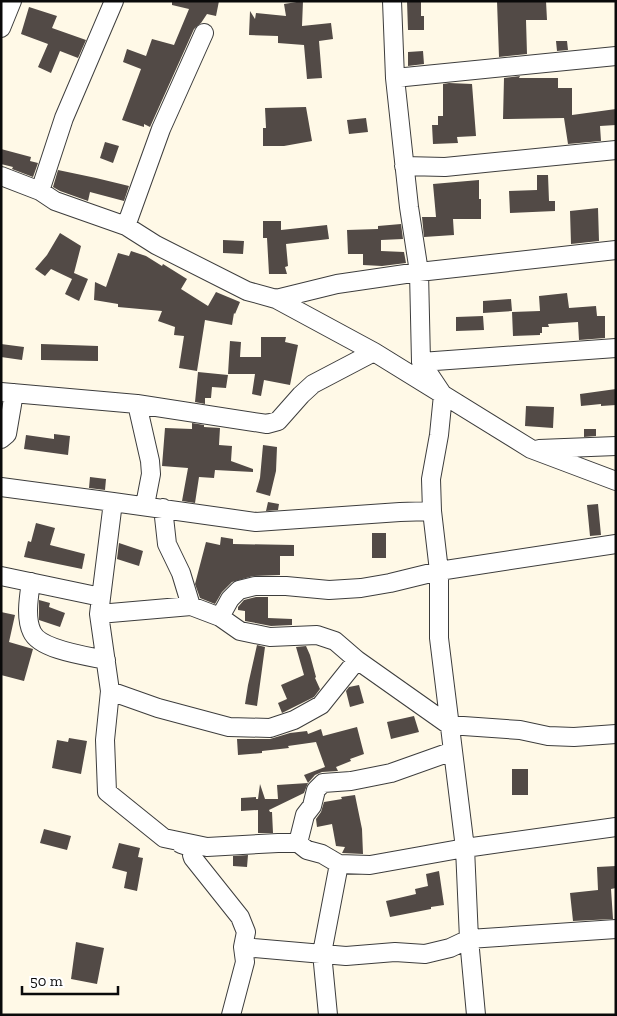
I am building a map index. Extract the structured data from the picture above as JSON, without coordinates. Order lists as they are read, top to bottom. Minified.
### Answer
{"scale_bar":"50 m"}
